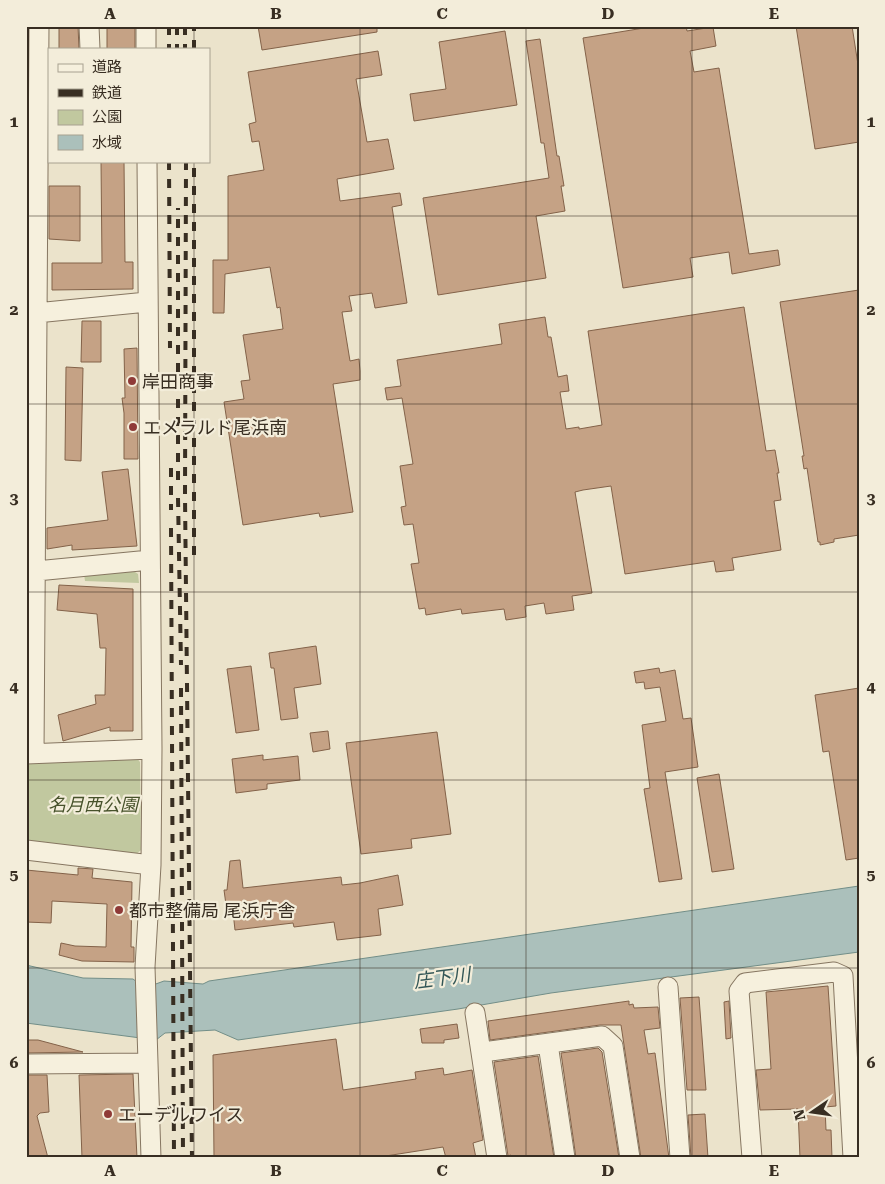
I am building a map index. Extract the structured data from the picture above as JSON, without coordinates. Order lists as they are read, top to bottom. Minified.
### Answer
{"water":["庄下川"],"parks":["名月西公園"],"places":["岸田商事","エメラルド尾浜南","都市整備局 尾浜庁舎","エーデルワイス"],"legend":["道路","鉄道","公園","水域"],"north":"left","grid":{"columns":["A","B","C","D","E"],"rows":["1","2","3","4","5","6"]}}
